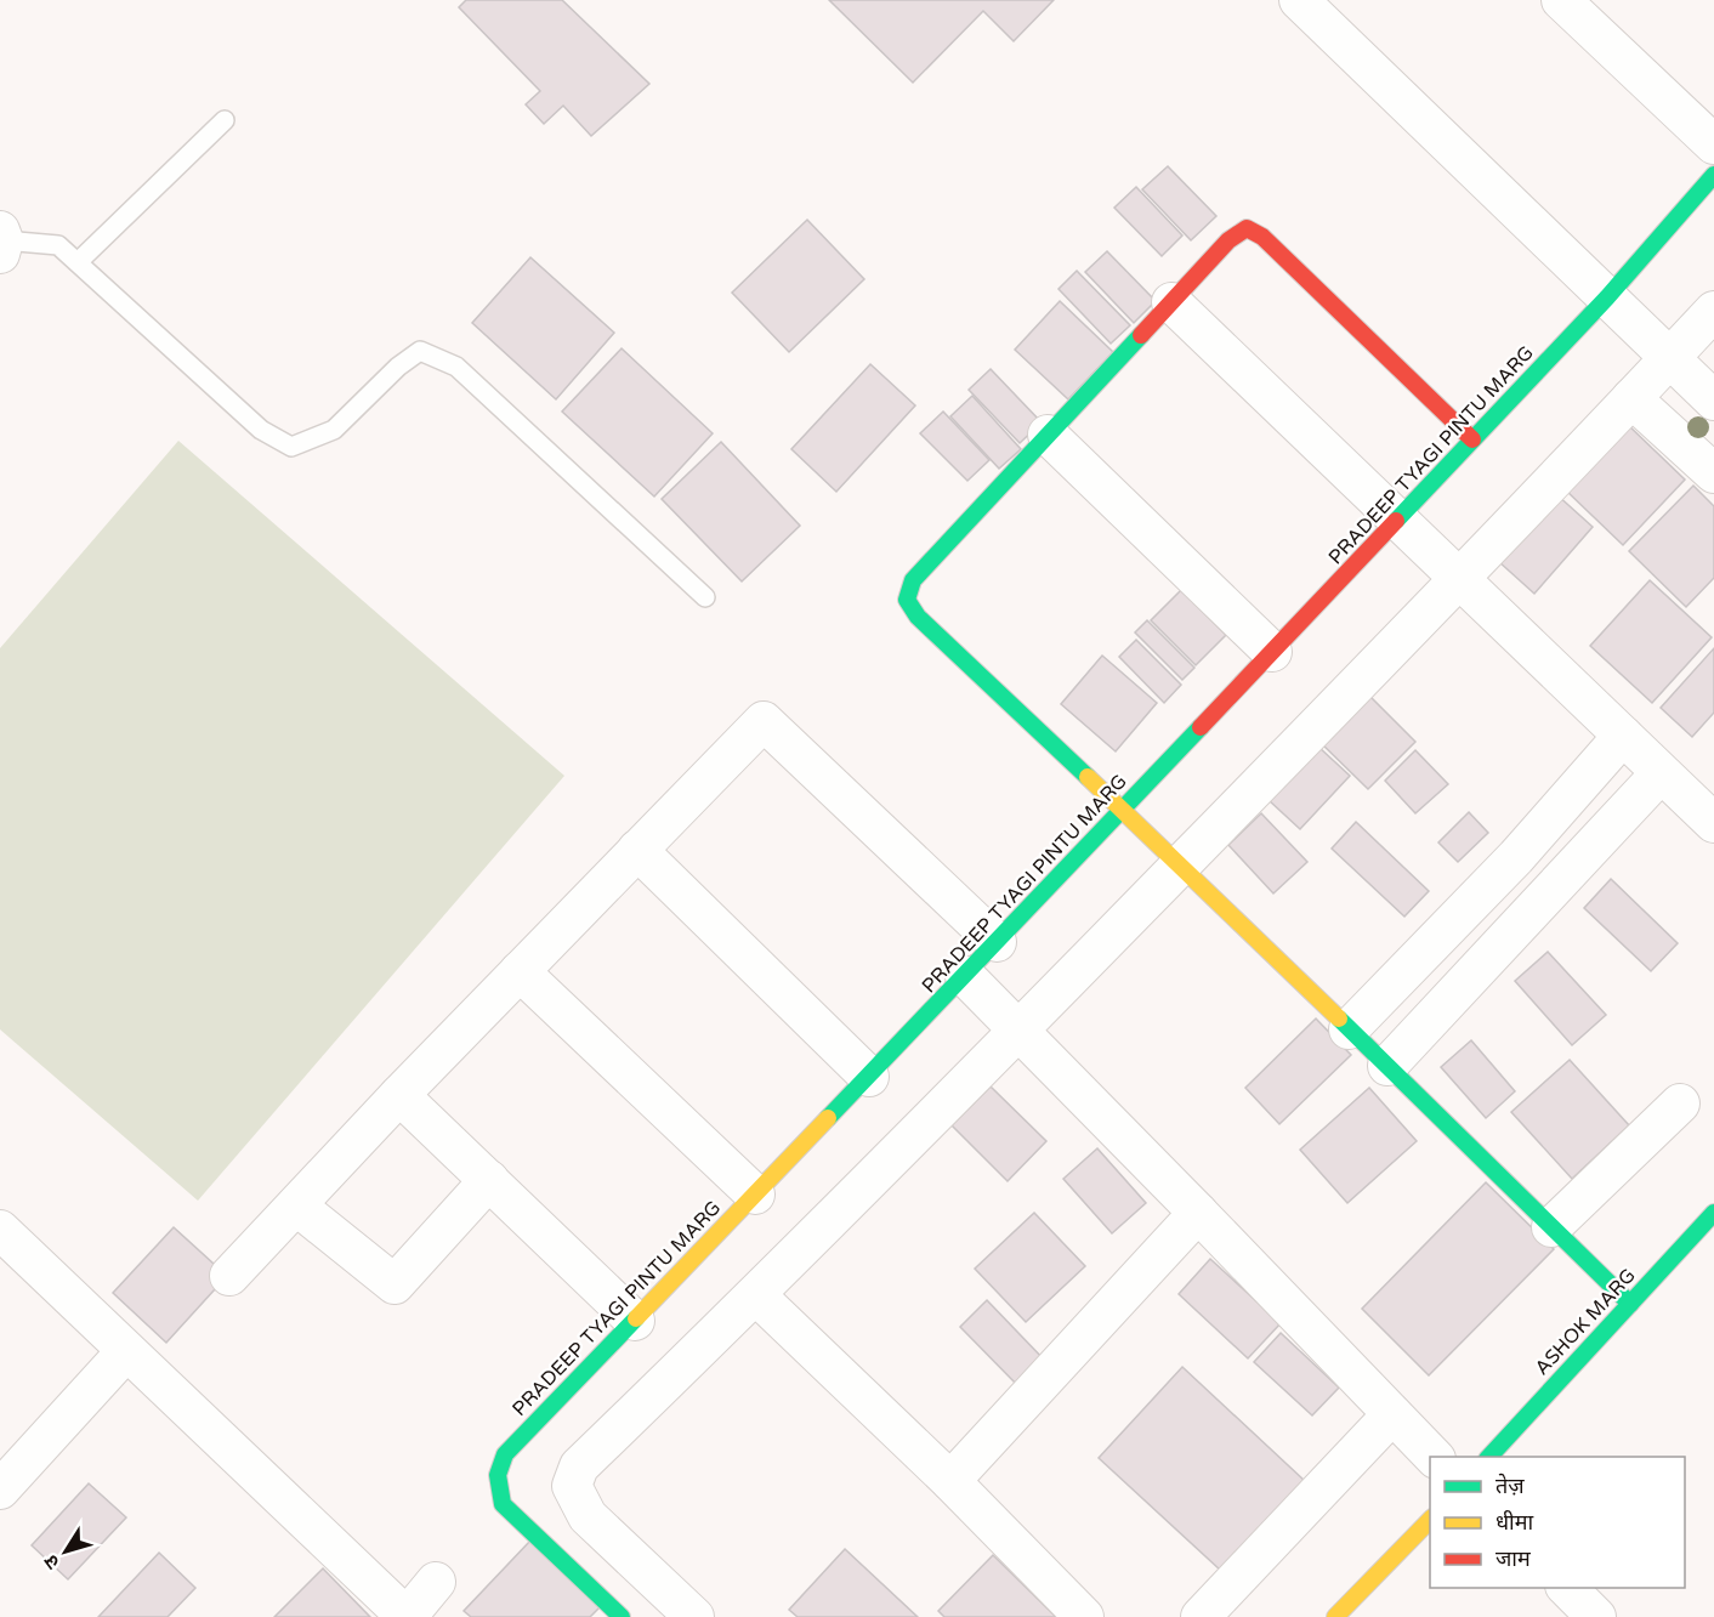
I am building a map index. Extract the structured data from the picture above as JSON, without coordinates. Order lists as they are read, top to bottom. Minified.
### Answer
{"streets":{"street":["PRADEEP TYAGI PINTU MARG","ASHOK MARG"]},"legend":["तेज़","धीमा","जाम"],"north":"bottom left"}
